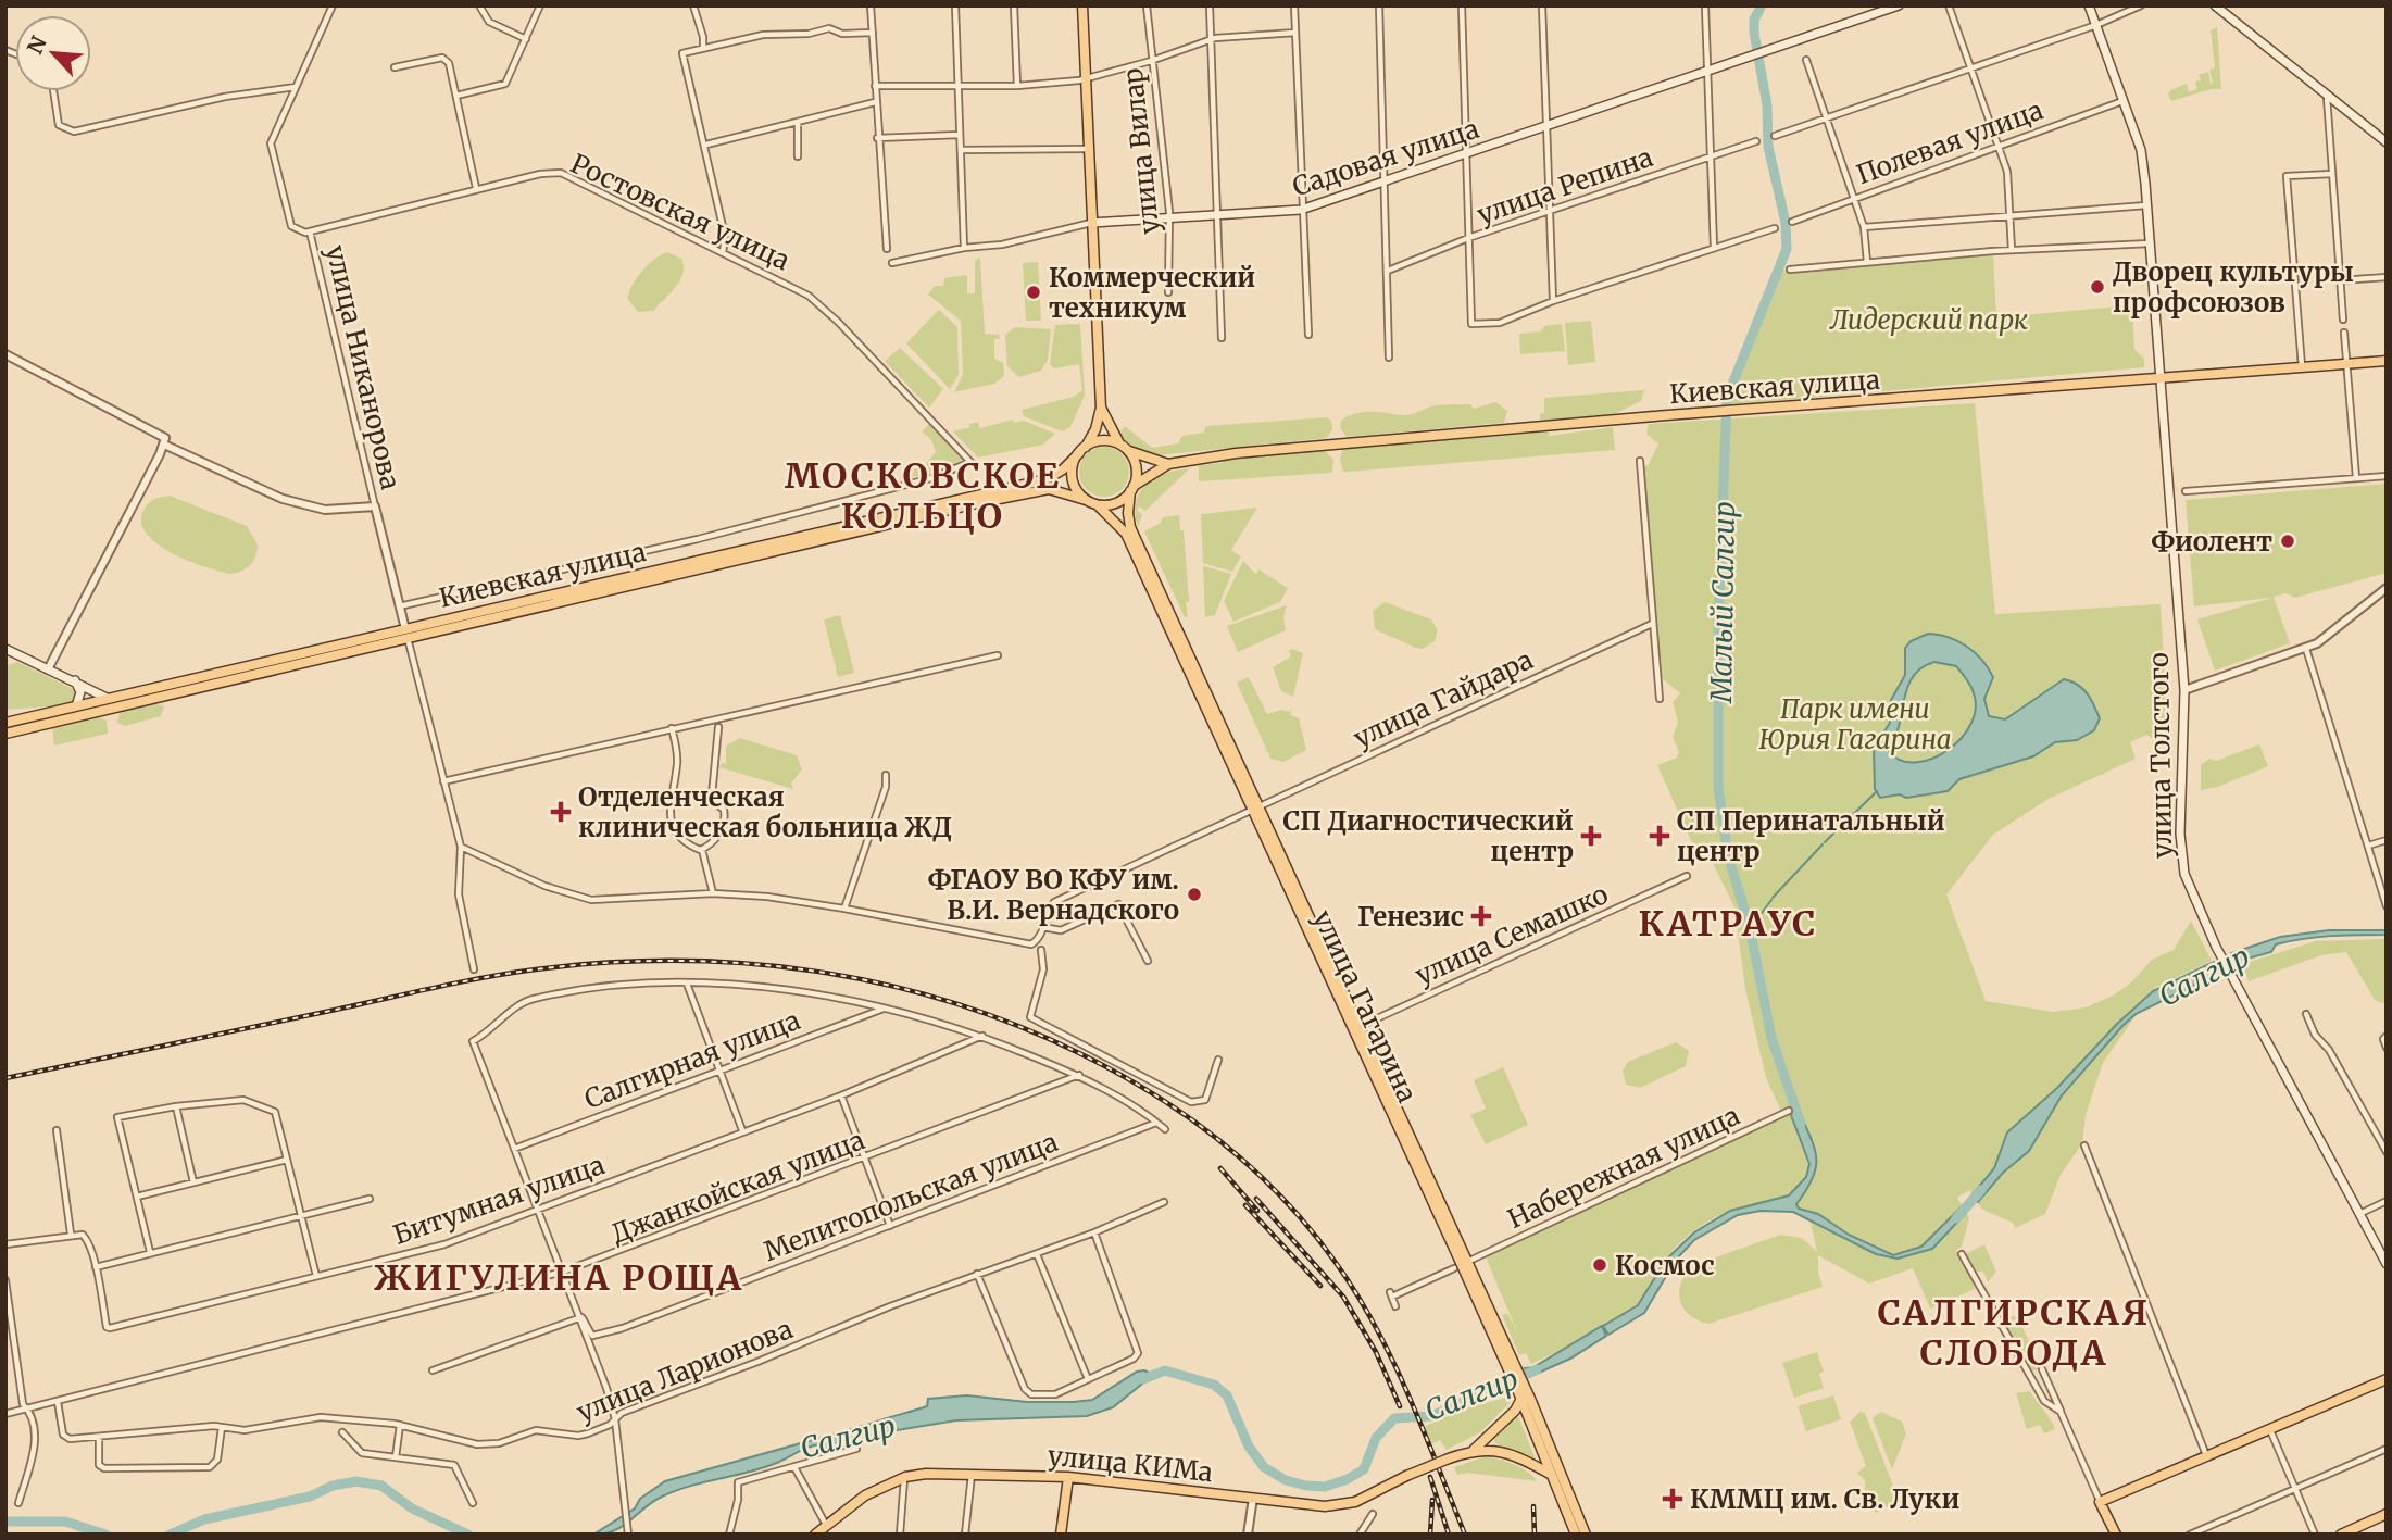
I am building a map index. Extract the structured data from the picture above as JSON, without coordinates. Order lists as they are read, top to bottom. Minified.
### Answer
{"streets":{"main road":["Садовая улица","Киевская улица","улица Толстого","улица Гагарина","улица КИМа"],"street":["Полевая улица","улица Вилар","улица Репина","Ростовская улица","улица Никанорова","улица Гайдара","улица Семашко","Салгирная улица","Набережная улица","Джанкойская улица","Мелитопольская улица","Битумная улица","улица Ларионова"]},"crossings":[["Полевая улица","улица Толстого"],["улица Вилар","Садовая улица"],["Ростовская улица","улица Никанорова"],["улица Никанорова","Киевская улица"],["Киевская улица","улица Толстого"],["Киевская улица","улица Гагарина"],["улица Гайдара","улица Гагарина"],["улица Семашко","улица Гагарина"],["улица Гагарина","Набережная улица"],["Джанкойская улица","улица Ларионова"]],"districts":["МОСКОВСКОЕ КОЛЬЦО","КАТРАУС","ЖИГУЛИНА РОЩА","САЛГИРСКАЯ СЛОБОДА"],"water":["Малый Салгир","Салгир"],"parks":["Лидерский парк","Парк имени Юрия Гагарина"],"places":{"other":["Дворец культуры профсоюзов","Коммерческий техникум","Фиолент","ФГАОУ ВО КФУ им. В.И. Вернадского","Космос"],"health":["Отделенческая клиническая больница ЖД","СП Диагностический центр","СП Перинатальный центр","Генезис","КММЦ им. Св. Луки"]},"north":"top left"}
